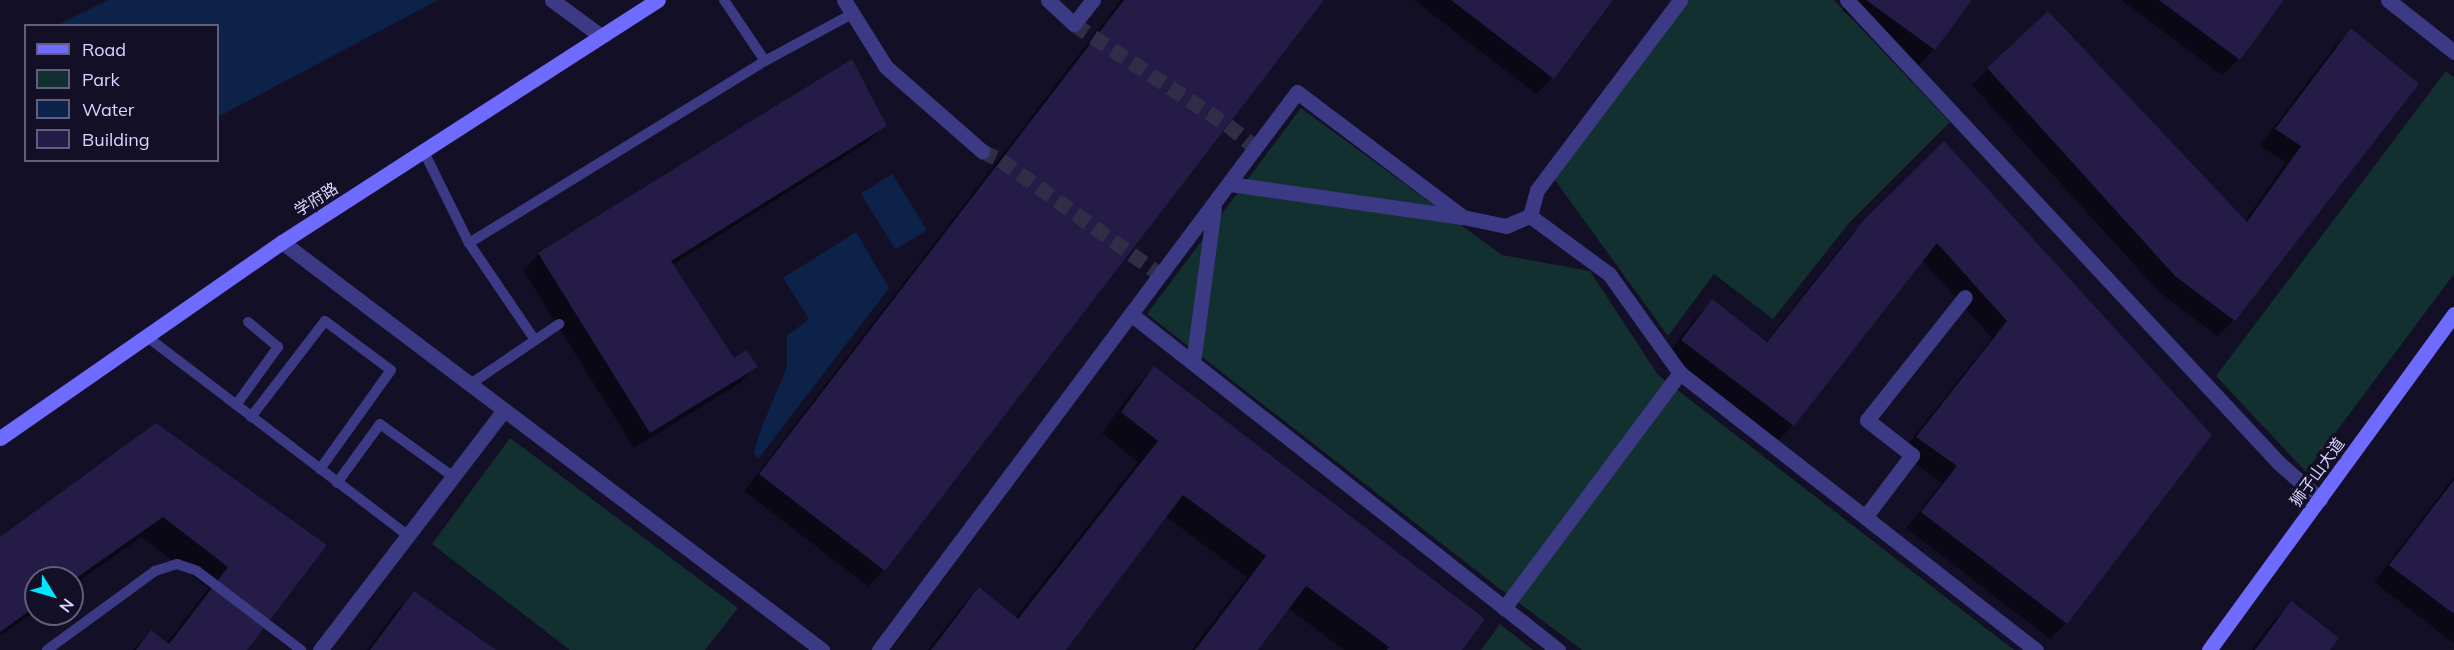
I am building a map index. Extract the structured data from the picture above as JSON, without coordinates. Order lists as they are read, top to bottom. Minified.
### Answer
{"streets":{"street":["学府路","狮子山大道"]},"legend":["Road","Park","Water","Building"],"north":"bottom right"}
